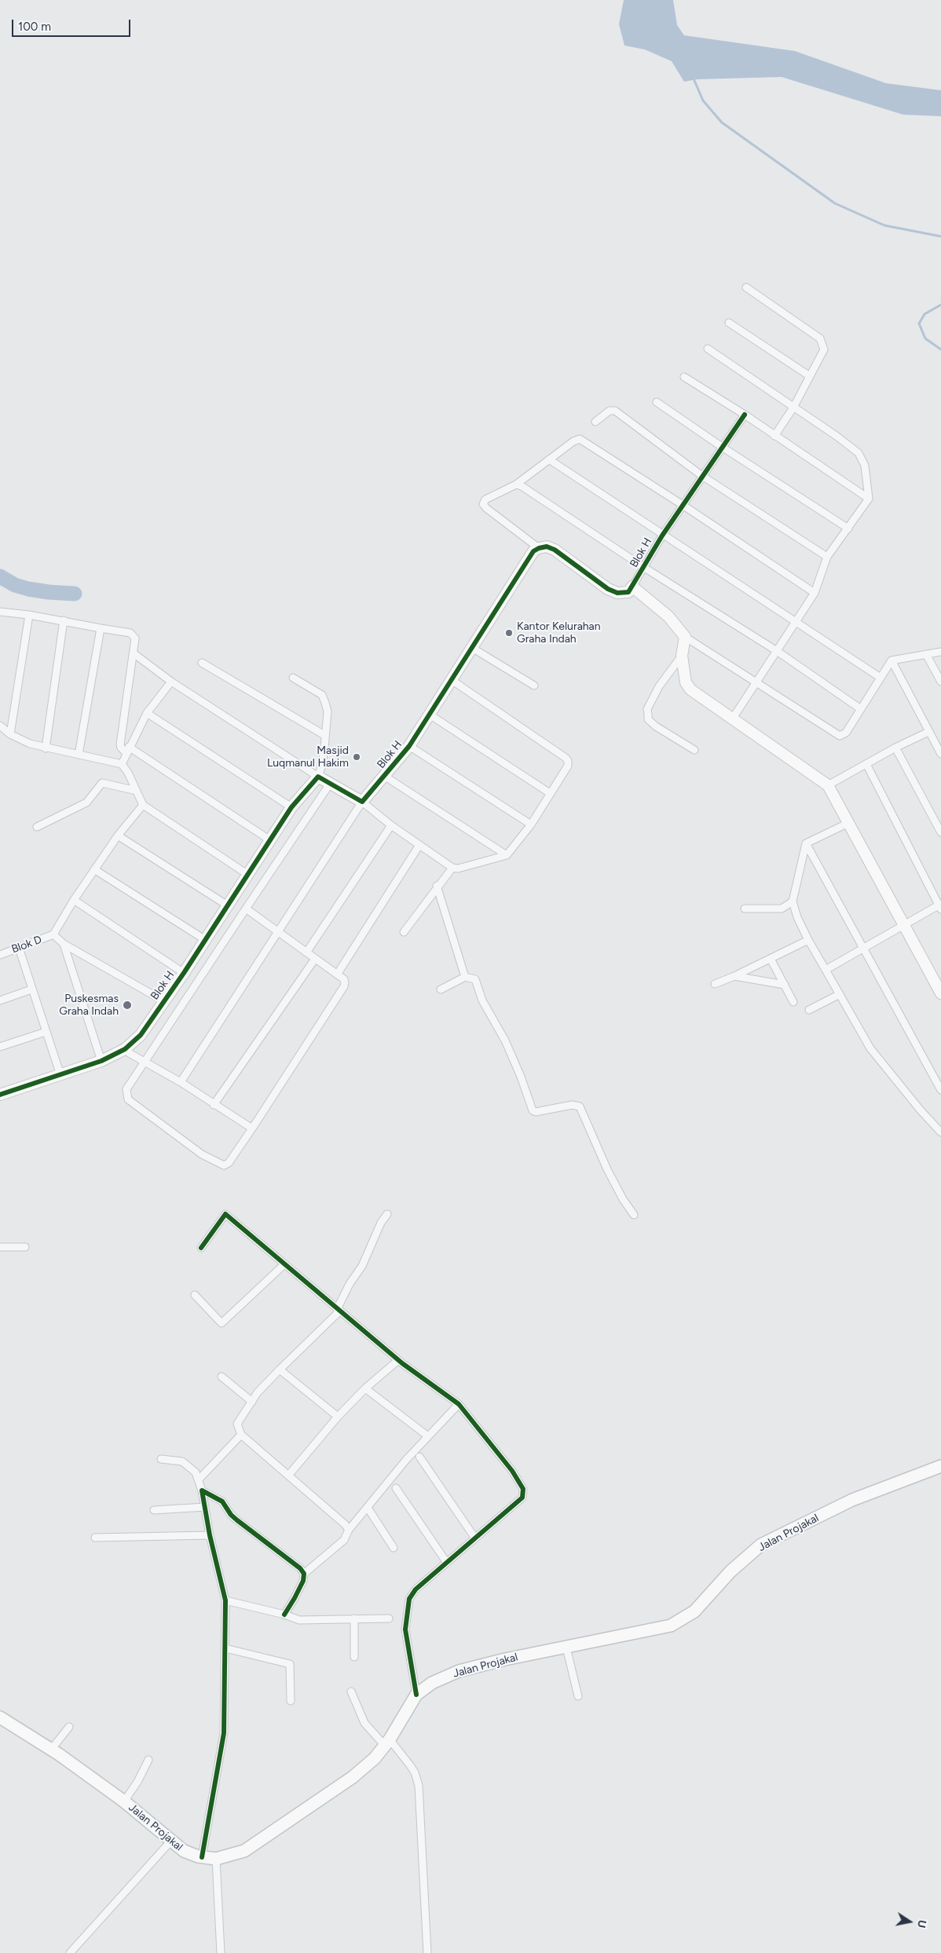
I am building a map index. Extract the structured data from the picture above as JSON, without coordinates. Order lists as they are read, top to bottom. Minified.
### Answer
{"streets":{"main road":["Jalan Projakal"],"street":["Blok H","Blok D"]},"places":["Kantor Kelurahan Graha Indah","Masjid Luqmanul Hakim","Puskesmas Graha Indah"],"scale_bar":"100 m","north":"right"}
